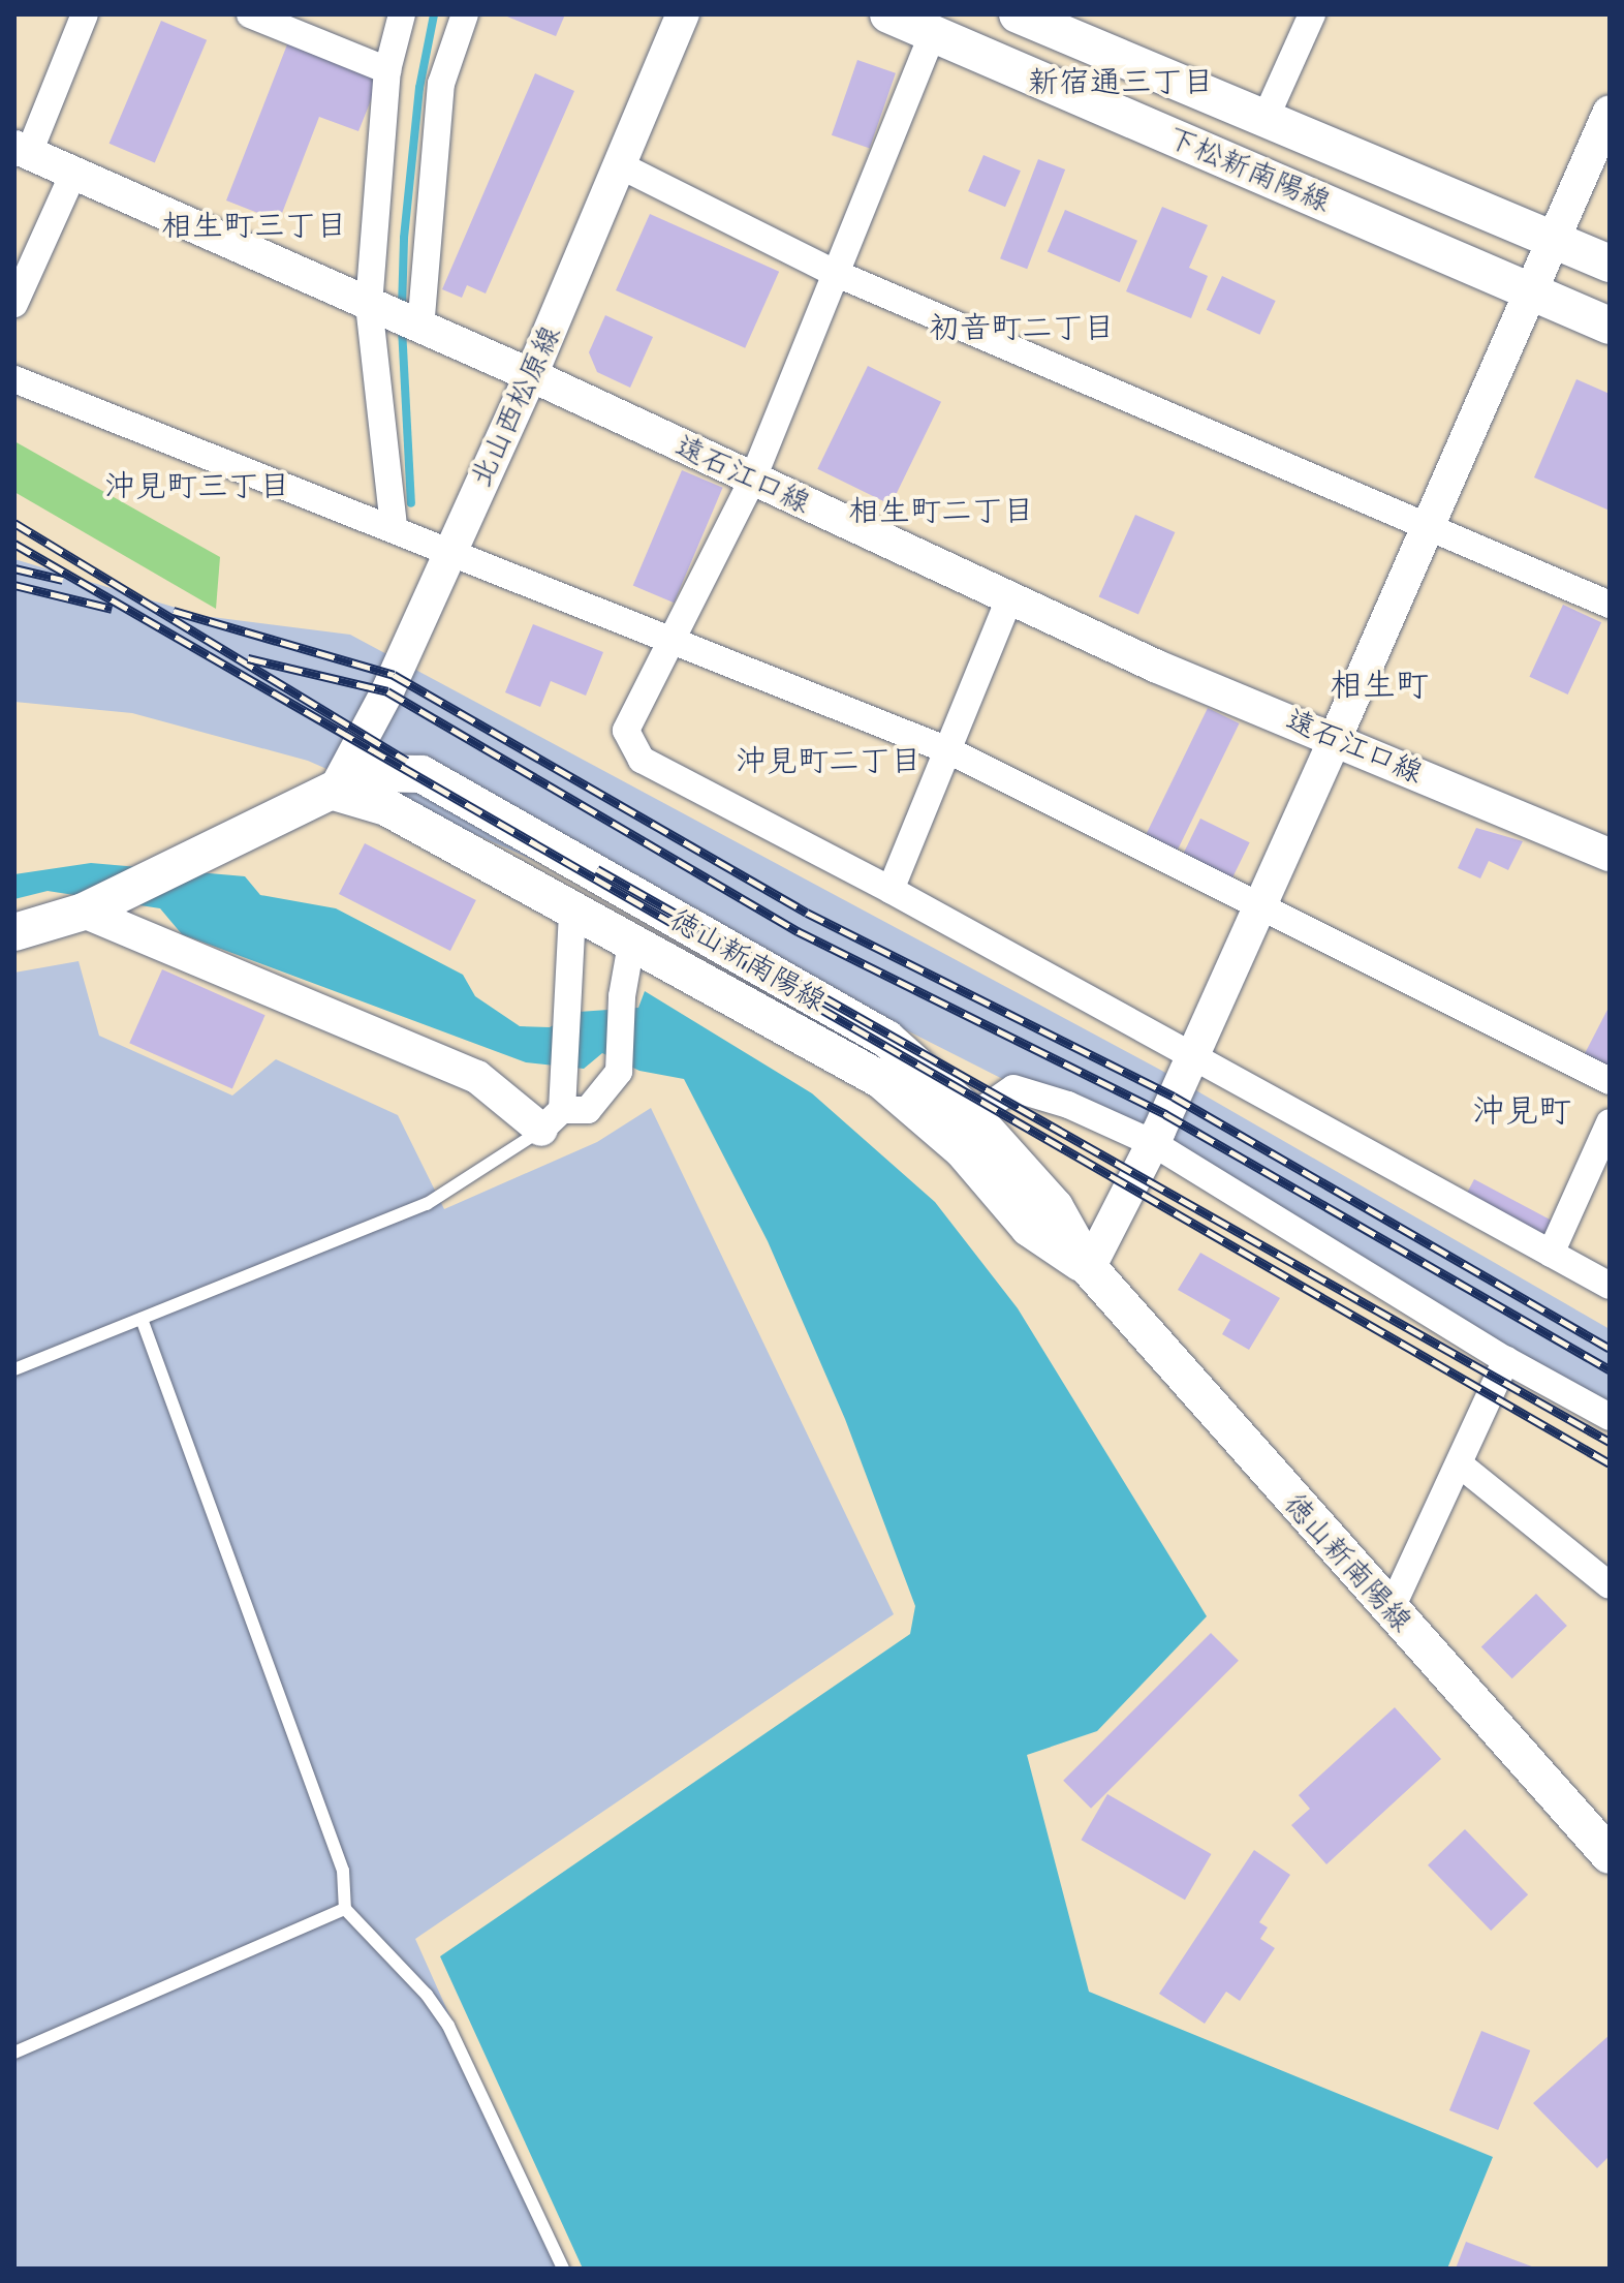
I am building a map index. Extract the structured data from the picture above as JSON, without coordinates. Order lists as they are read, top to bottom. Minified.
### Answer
{"streets":{"main road":["下松新南陽線","徳山新南陽線"],"street":["北山西松原線","遠石江口線"]},"crossings":[["北山西松原線","遠石江口線"],["北山西松原線","徳山新南陽線"]],"districts":["新宿通三丁目","相生町三丁目","初音町二丁目","沖見町三丁目","相生町二丁目","相生町","沖見町二丁目","沖見町"]}
